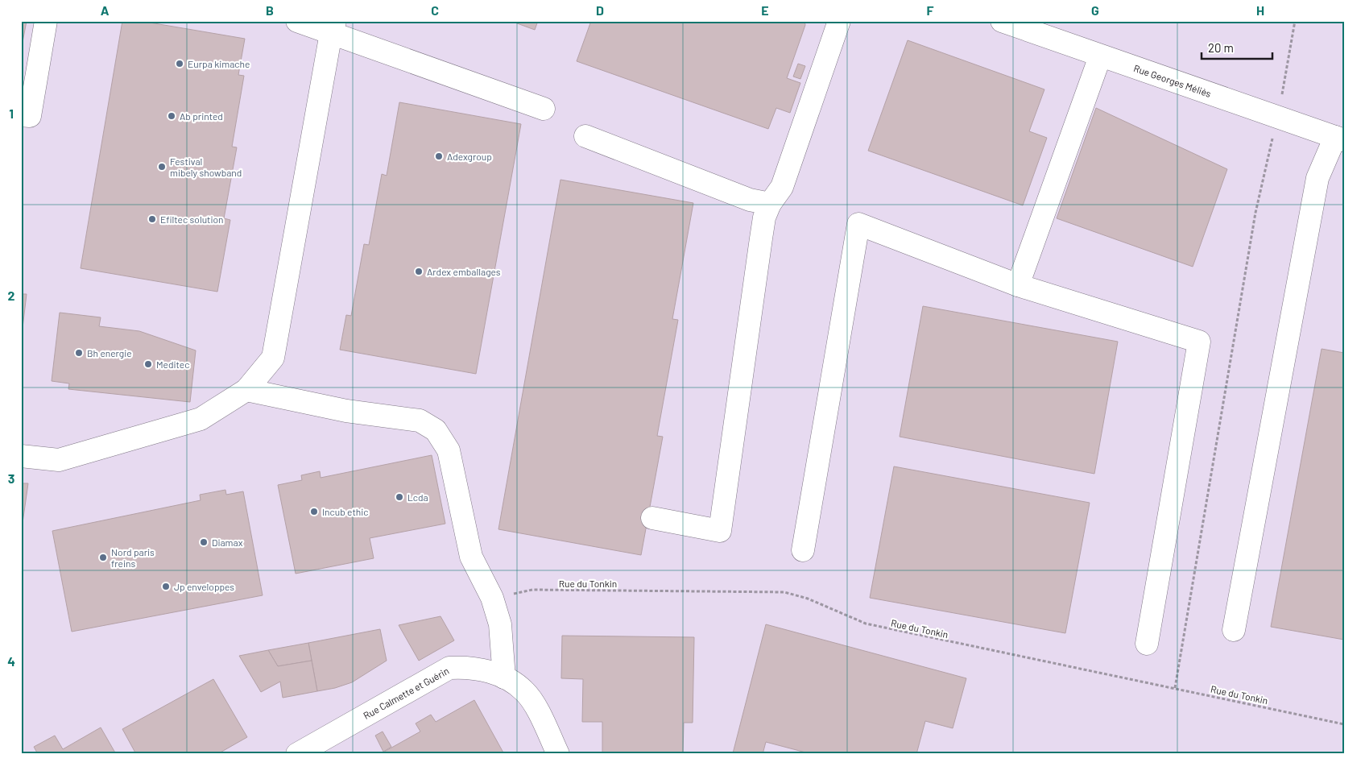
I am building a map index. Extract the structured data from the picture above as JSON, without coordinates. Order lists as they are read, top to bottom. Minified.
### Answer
{"streets":{"street":["Rue Georges Méliès","Rue Calmette et Guérin"],"path":["Rue du Tonkin"]},"places":["Eurpa kimache","Ab printed","Adexgroup","Festival mibely showband","Efiltec solution","Ardex emballages","Bh energie","Meditec","Lcda","Incub ethic","Diamax","Nord paris freins","Jp enveloppes"],"scale_bar":"20 m","grid":{"columns":["A","B","C","D","E","F","G","H"],"rows":["1","2","3","4"]}}
